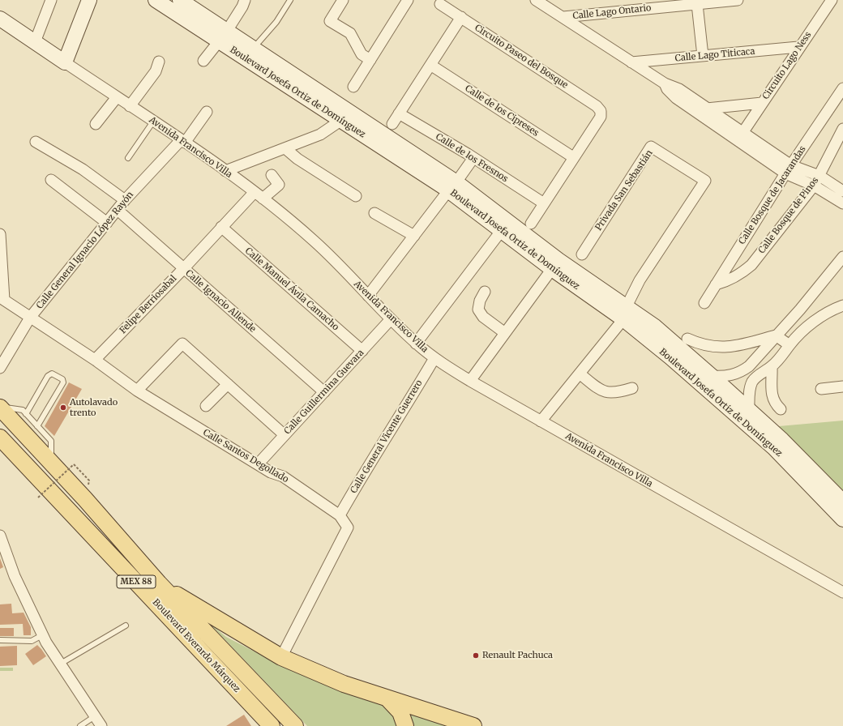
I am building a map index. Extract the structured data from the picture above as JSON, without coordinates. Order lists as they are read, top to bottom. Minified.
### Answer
{"streets":{"main road":["MEX 88","Boulevard Everardo Márquez"],"street":["Calle Lago Ontario","Calle Lago Titicaca","Circuito Paseo del Bosque","Circuito Lago Ness","Boulevard Josefa Ortiz de Domínguez","Calle de los Cipreses","Avenida Francisco Villa","Calle de los Fresnos","Privada San Sebastián","Calle Bosque de Jacarandas","Calle Bosque de Pinos","Calle General Ignacio López Rayón","Calle Manuel Ávila Camacho","Calle Ignacio Allende","Felipe Berriosabal","Calle Guillermina Guevara","Calle General Vicente Guerrero","Calle Santos Degollado"]},"crossings":[["Calle Lago Titicaca","Circuito Lago Ness"],["Circuito Paseo del Bosque","Calle de los Cipreses"],["Boulevard Josefa Ortiz de Domínguez","Privada San Sebastián"],["Avenida Francisco Villa","Privada San Sebastián"],["Avenida Francisco Villa","Calle General Ignacio López Rayón"],["Avenida Francisco Villa","Felipe Berriosabal"],["Avenida Francisco Villa","Calle Guillermina Guevara"],["Avenida Francisco Villa","Calle General Vicente Guerrero"],["Calle Bosque de Jacarandas","Calle Bosque de Pinos"],["Calle General Ignacio López Rayón","Calle Ignacio Allende"],["Calle General Ignacio López Rayón","Calle Santos Degollado"],["Calle Manuel Ávila Camacho","Felipe Berriosabal"],["Calle Manuel Ávila Camacho","Calle Guillermina Guevara"],["Calle Ignacio Allende","Felipe Berriosabal"],["Calle Ignacio Allende","Calle Guillermina Guevara"],["Felipe Berriosabal","Calle Santos Degollado"],["Calle Guillermina Guevara","Calle Santos Degollado"],["Calle General Vicente Guerrero","Calle Santos Degollado"]],"places":["Autolavado trento","Renault Pachuca"]}
